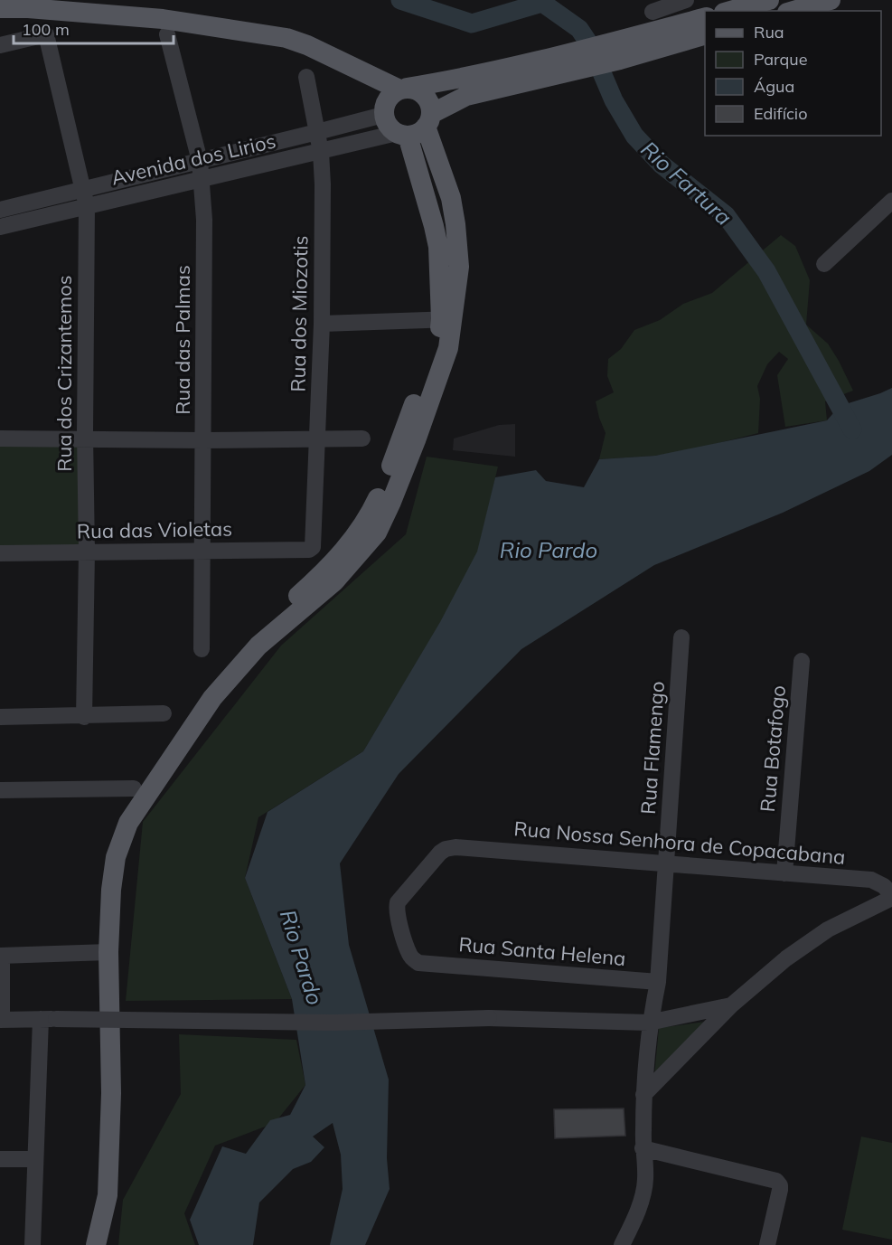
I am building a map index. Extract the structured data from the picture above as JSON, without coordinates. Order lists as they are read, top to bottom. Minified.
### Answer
{"streets":{"street":["Avenida dos Lirios","Rua dos Miozotis","Rua das Palmas","Rua dos Crizantemos","Rua das Violetas","Rua Flamengo","Rua Botafogo","Rua Nossa Senhora de Copacabana","Rua Santa Helena"]},"crossings":[["Avenida dos Lirios","Rua dos Miozotis"],["Avenida dos Lirios","Rua das Palmas"],["Avenida dos Lirios","Rua dos Crizantemos"],["Rua dos Miozotis","Rua das Violetas"],["Rua das Palmas","Rua das Violetas"],["Rua dos Crizantemos","Rua das Violetas"],["Rua Flamengo","Rua Nossa Senhora de Copacabana"],["Rua Flamengo","Rua Santa Helena"],["Rua Botafogo","Rua Nossa Senhora de Copacabana"],["Rua Nossa Senhora de Copacabana","Rua Santa Helena"]],"water":["Rio Fartura","Rio Pardo"],"legend":["Rua","Parque","Água","Edifício"],"scale_bar":"100 m"}
